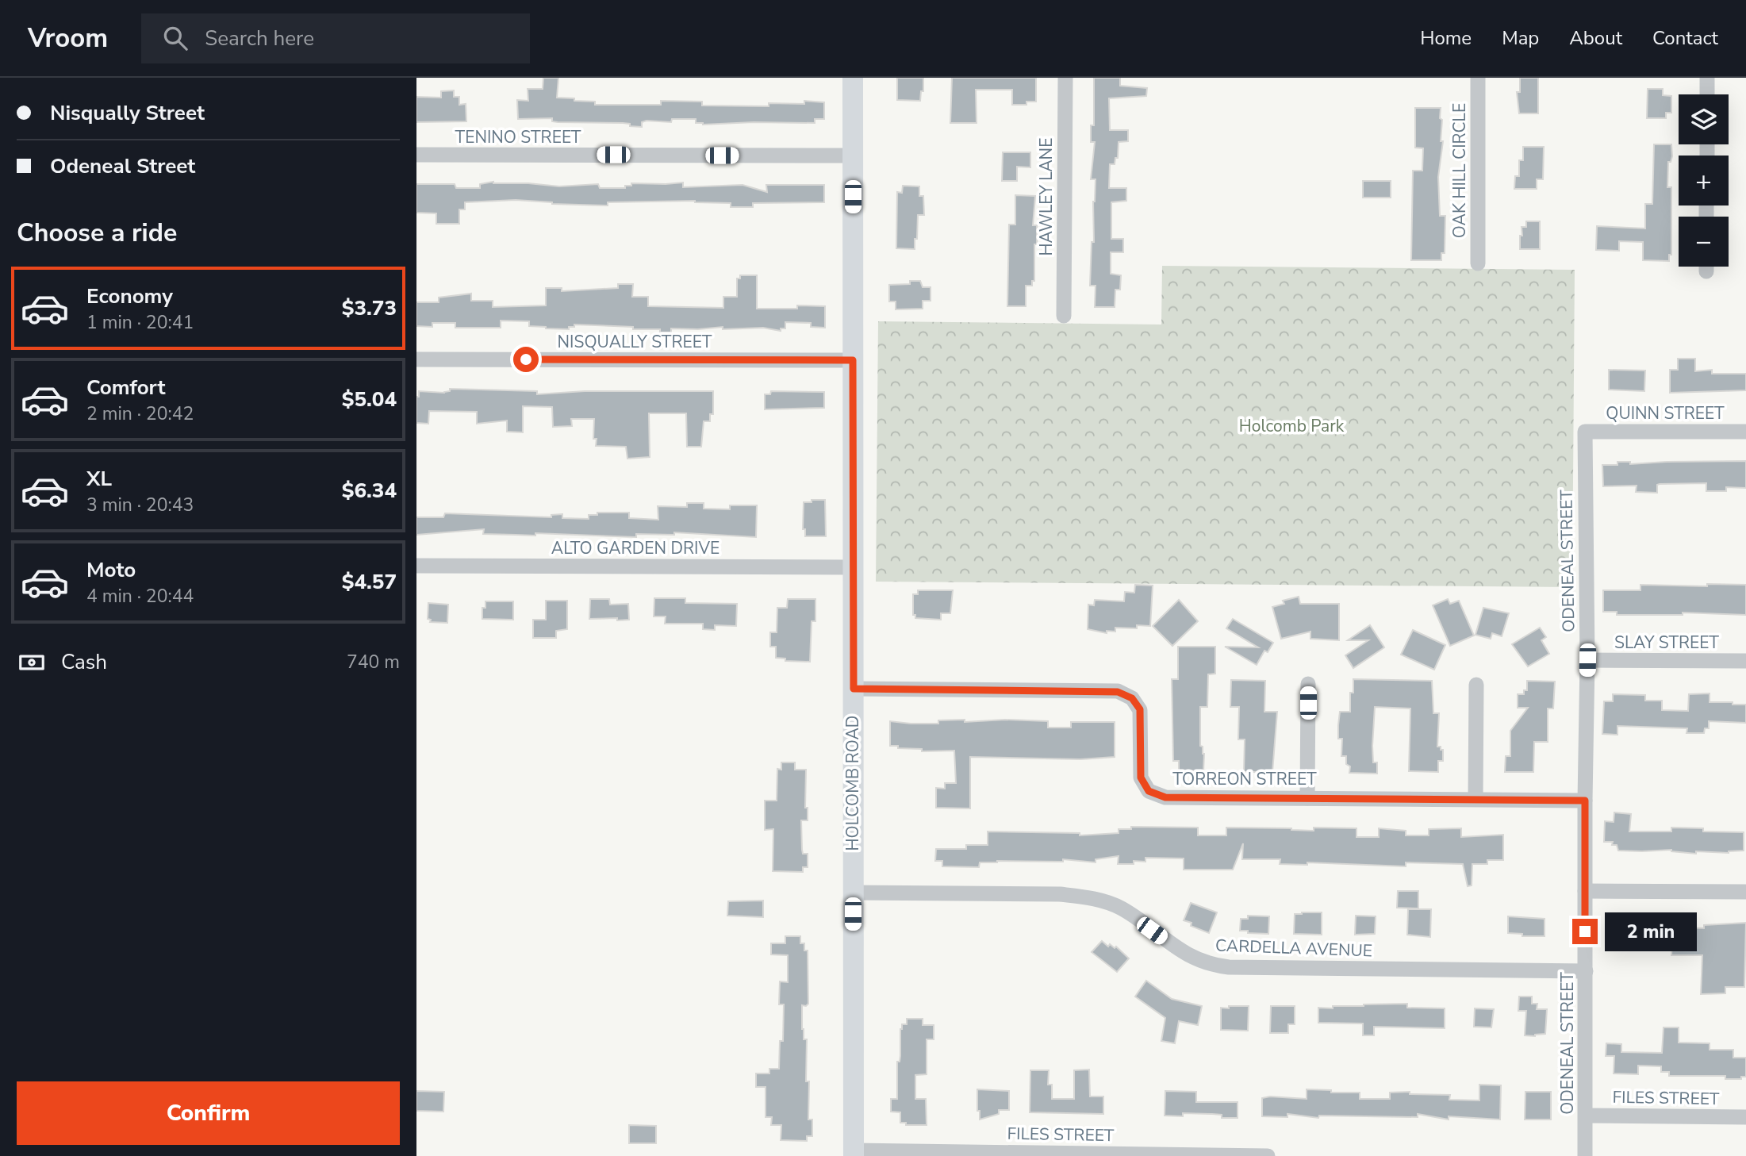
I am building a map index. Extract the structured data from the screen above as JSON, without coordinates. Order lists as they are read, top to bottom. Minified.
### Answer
{"streets":{"street":["TENINO STREET","OAK HILL CIRCLE","HAWLEY LANE","NISQUALLY STREET","QUINN STREET","ALTO GARDEN DRIVE","ODENEAL STREET","SLAY STREET","TORREON STREET","HOLCOMB ROAD","CARDELLA AVENUE","FILES STREET"]},"crossings":[["TENINO STREET","HOLCOMB ROAD"],["NISQUALLY STREET","HOLCOMB ROAD"],["QUINN STREET","ODENEAL STREET"],["ALTO GARDEN DRIVE","HOLCOMB ROAD"],["ODENEAL STREET","SLAY STREET"],["ODENEAL STREET","TORREON STREET"],["ODENEAL STREET","CARDELLA AVENUE"],["ODENEAL STREET","FILES STREET"],["TORREON STREET","HOLCOMB ROAD"],["HOLCOMB ROAD","CARDELLA AVENUE"],["HOLCOMB ROAD","FILES STREET"]],"parks":["Holcomb Park"],"page":{"header":"Vroom","search":"Search here","nav":["Home","Map","About","Contact"],"banner":["Nisqually Street","Odeneal Street"],"map_buttons":["+","−"],"heading":"Choose a ride","list":[{"name":"Economy","note":"1 min · 20:41","value":"$3.73"},{"name":"Comfort","note":"2 min · 20:42","value":"$5.04"},{"name":"XL","note":"3 min · 20:43","value":"$6.34"},{"name":"Moto","note":"4 min · 20:44","value":"$4.57"}],"pay":["Cash","740 m"],"bubble":"2 min","buttons":"Confirm"}}
